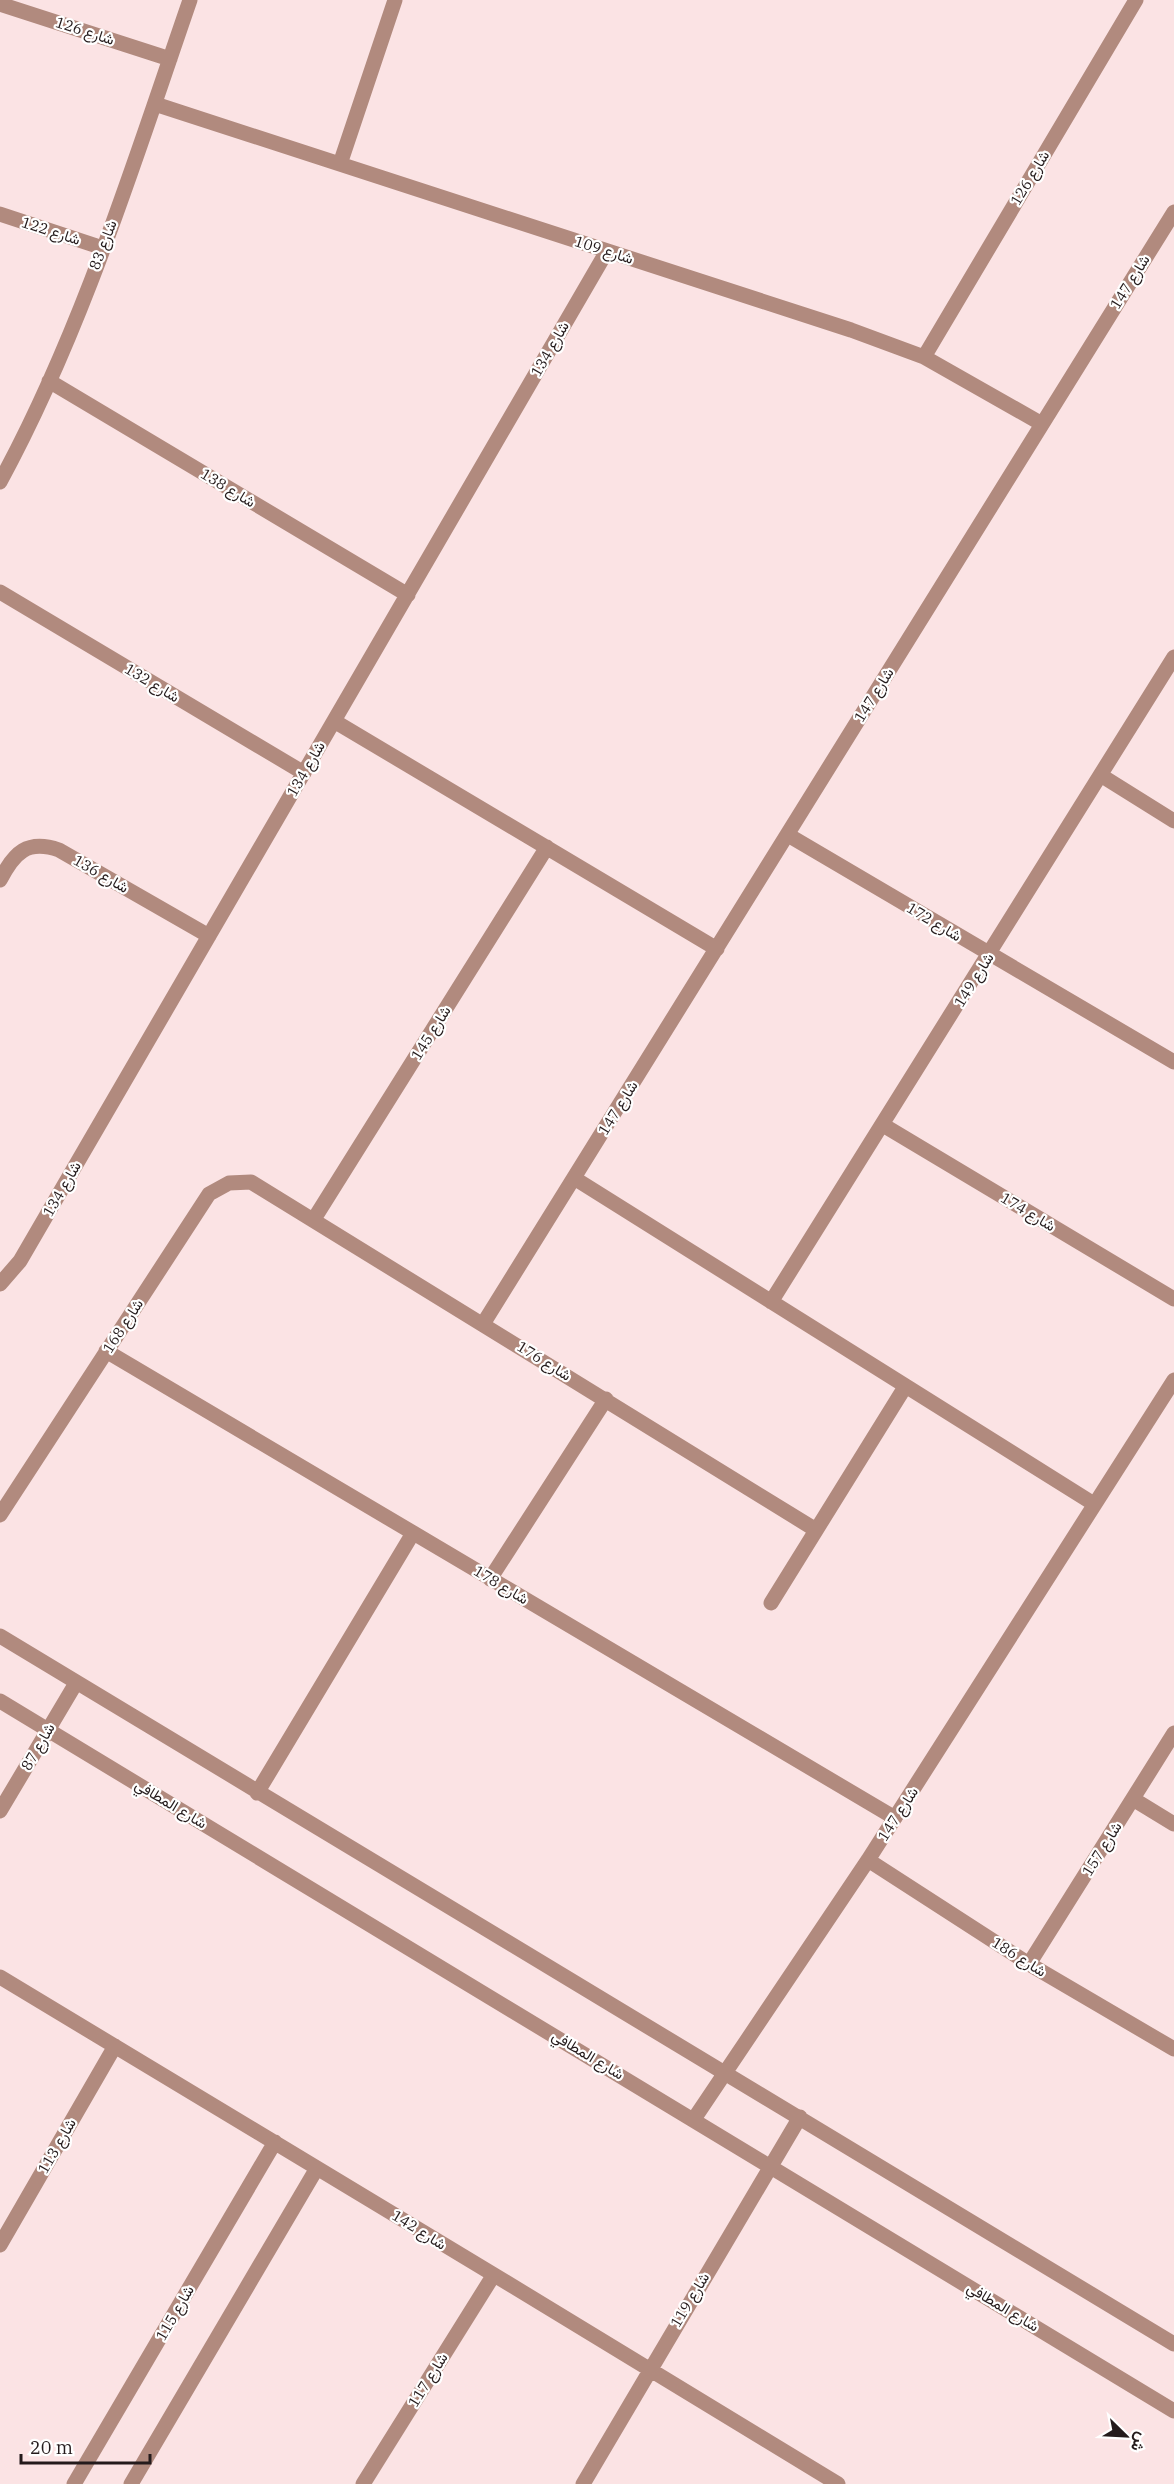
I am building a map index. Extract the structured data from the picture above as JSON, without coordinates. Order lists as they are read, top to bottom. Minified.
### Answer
{"streets":{"street":["شارع 126","شارع 122","شارع 83","شارع 109","شارع 147","شارع 134","شارع 138","شارع 132","شارع 136","شارع 172","شارع 149","شارع 145","شارع 174","شارع 168","شارع 176","شارع 178","شارع 87","شارع المطافي","شارع 157","شارع 186","شارع 113","شارع 142","شارع 119","شارع 115","شارع 117"]},"crossings":[["شارع 126","شارع 83"],["شارع 126","شارع 109"],["شارع 122","شارع 83"],["شارع 83","شارع 109"],["شارع 83","شارع 138"],["شارع 109","شارع 147"],["شارع 109","شارع 134"],["شارع 147","شارع 172"],["شارع 147","شارع 176"],["شارع 147","شارع 178"],["شارع 147","شارع المطافي"],["شارع 147","شارع 186"],["شارع 134","شارع 138"],["شارع 134","شارع 132"],["شارع 134","شارع 136"],["شارع 172","شارع 149"],["شارع 149","شارع 174"],["شارع 145","شارع 176"],["شارع 168","شارع 176"],["شارع 168","شارع 178"],["شارع 87","شارع المطافي"],["شارع المطافي","شارع 119"],["شارع 157","شارع 186"],["شارع 113","شارع 142"],["شارع 142","شارع 119"],["شارع 142","شارع 115"],["شارع 142","شارع 117"]],"scale_bar":"20 m","north":"bottom right"}
